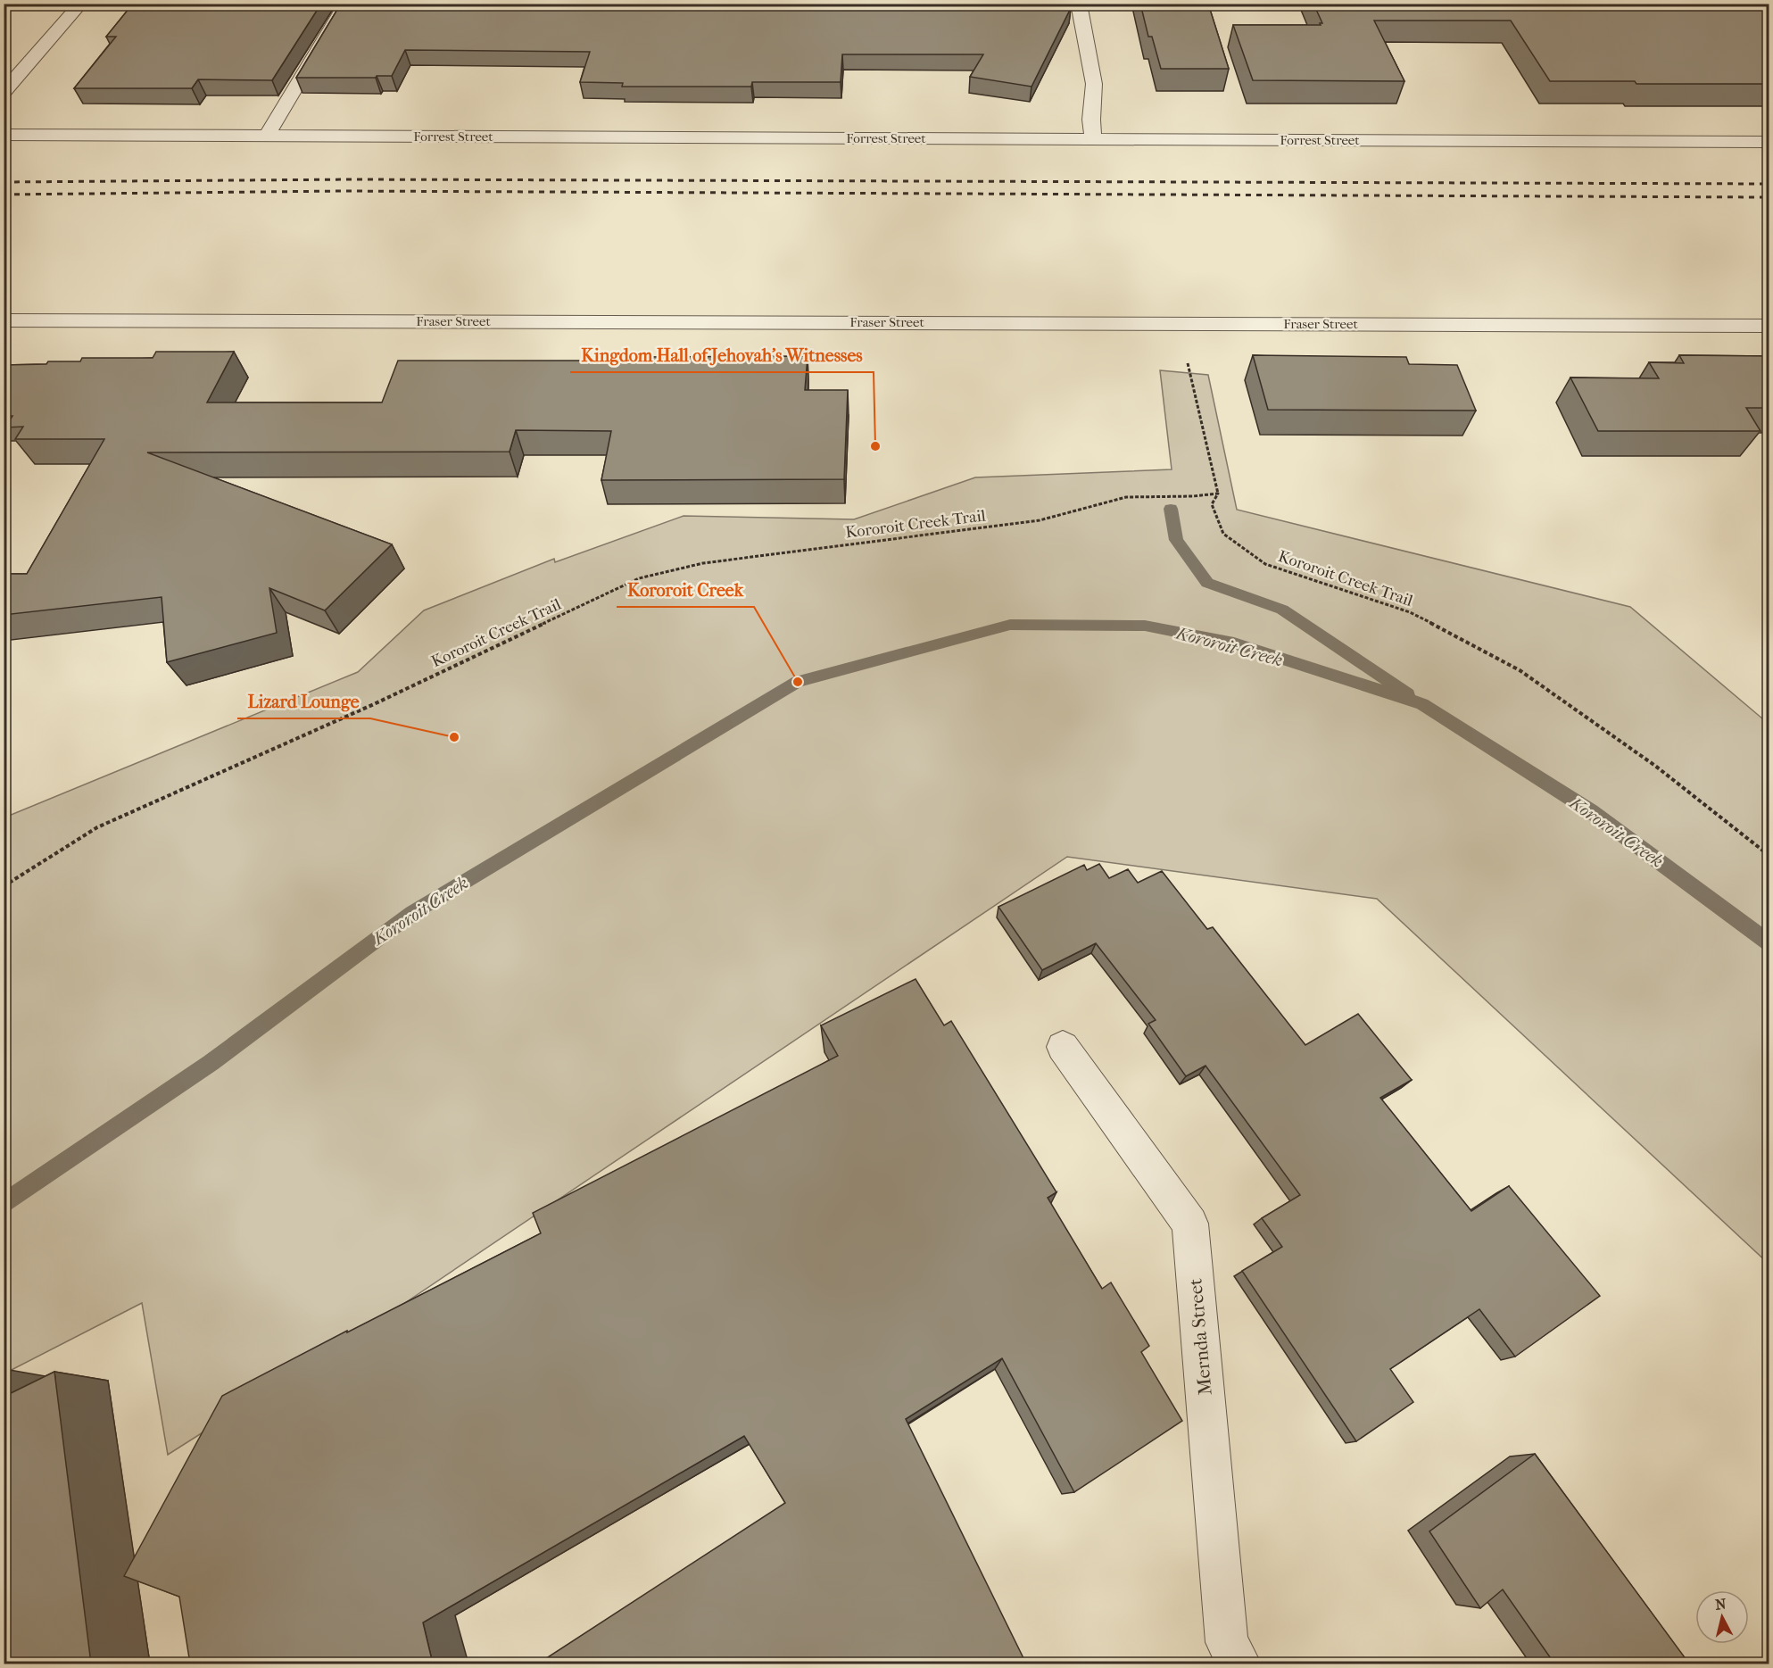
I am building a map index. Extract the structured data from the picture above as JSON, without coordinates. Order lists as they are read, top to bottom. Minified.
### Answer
{"streets":{"street":["Forrest Street","Fraser Street","Mernda Street"],"path":["Kororoit Creek Trail"]},"water":["Kororoit Creek"],"places":["Kingdom Hall of Jehovah's Witnesses","Kororoit Creek","Lizard Lounge"],"north":"top"}
